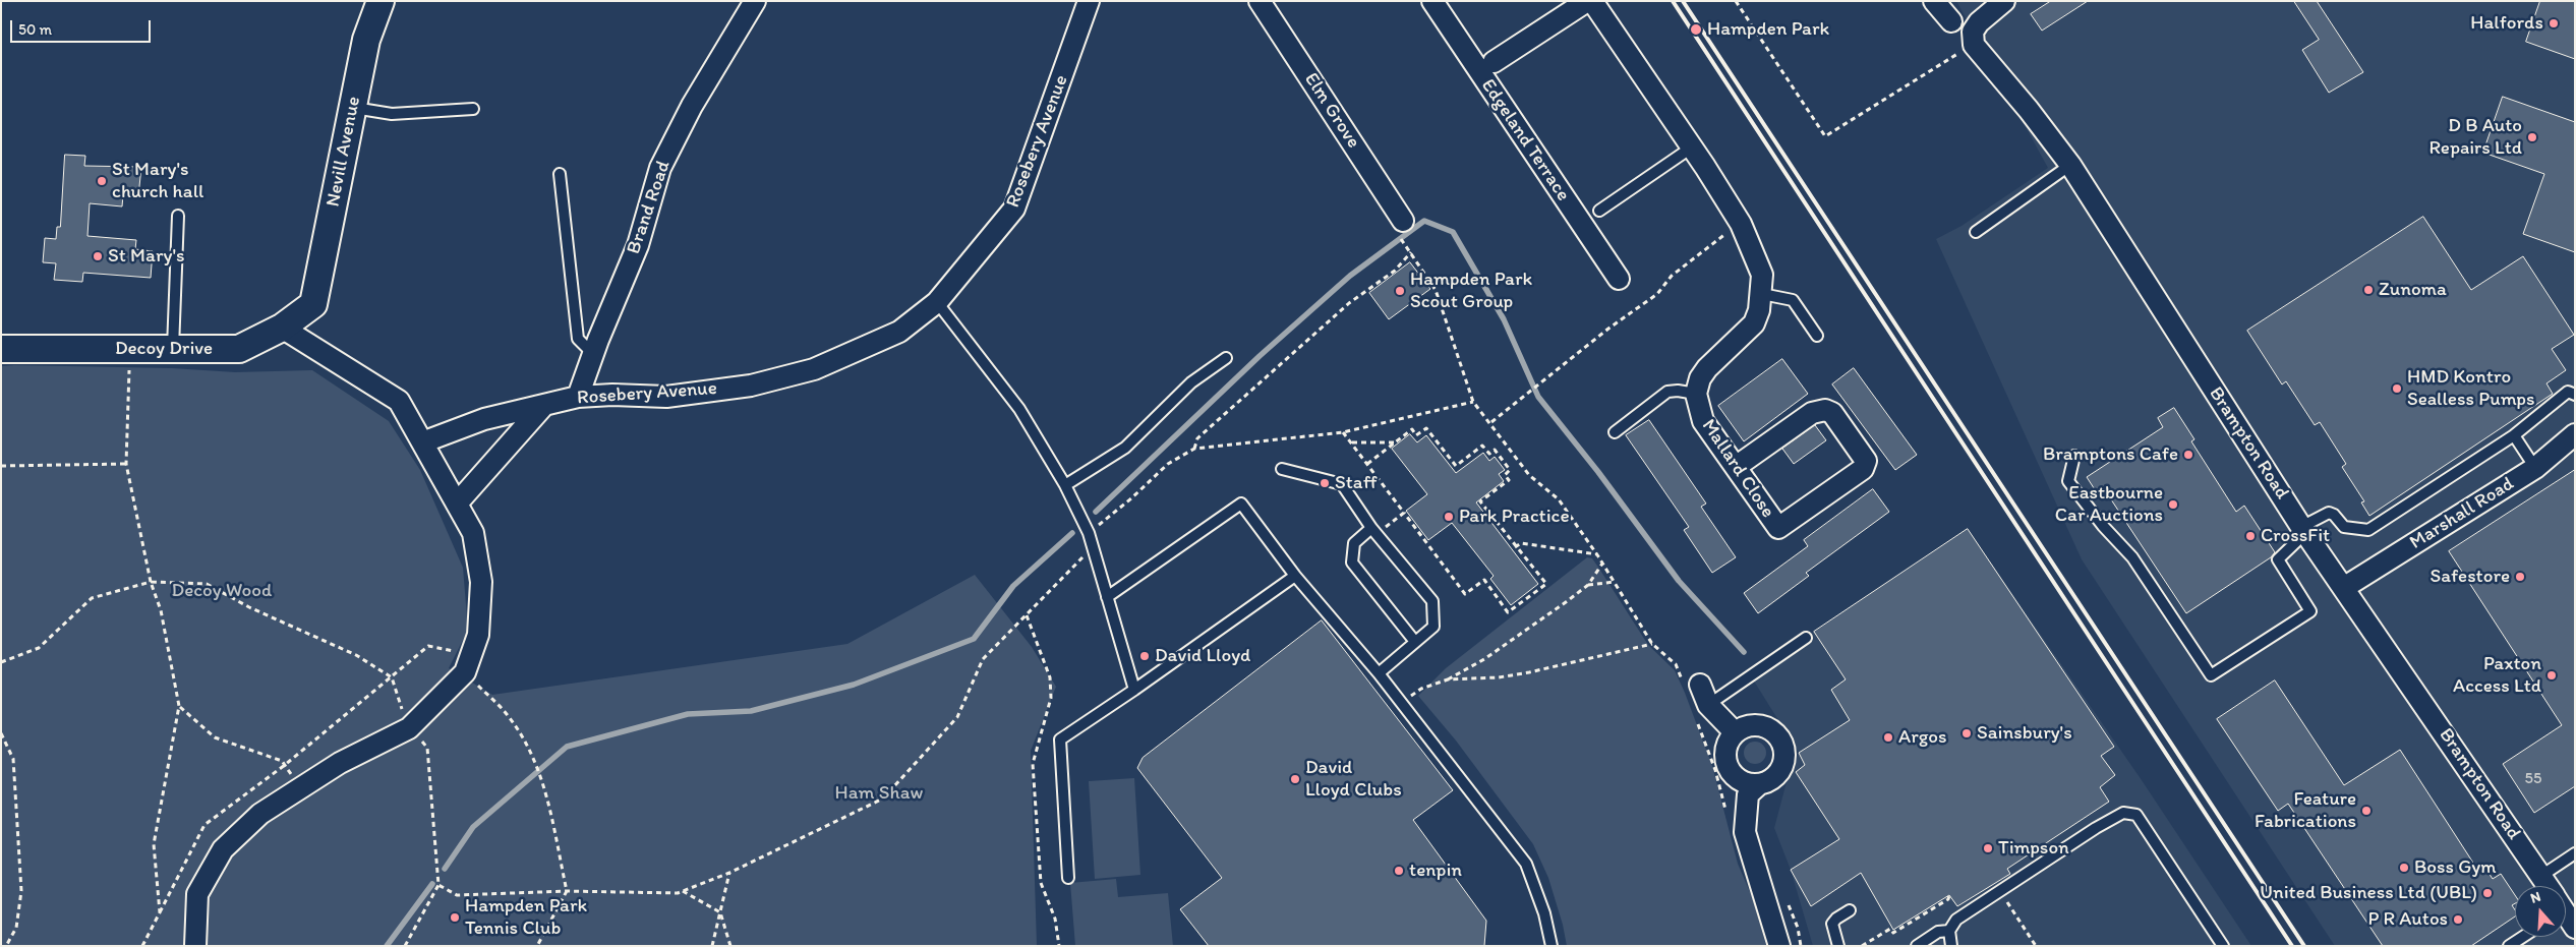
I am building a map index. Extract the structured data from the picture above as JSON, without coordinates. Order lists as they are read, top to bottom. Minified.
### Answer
{"streets":{"street":["Elm Grove","Edgeland Terrace","Rosebery Avenue","Nevill Avenue","Brand Road","Decoy Drive","Brampton Road","Mallard Close","Marshall Road"]},"crossings":[["Rosebery Avenue","Brand Road"],["Nevill Avenue","Decoy Drive"],["Brampton Road","Marshall Road"]],"parks":["Decoy Wood","Ham Shaw"],"places":["Halfords","Hampden Park","D B Auto Repairs Ltd","St Mary's church hall","St Mary's","Zunoma","Hampden Park Scout Group","HMD Kontro Sealless Pumps","Bramptons Cafe","Staff","Eastbourne Car Auctions","Park Practice","CrossFit","Safestore","David Lloyd","Paxton Access Ltd","Sainsbury's","Argos","David Lloyd Clubs","Feature Fabrications","Timpson","Boss Gym","tenpin","United Business Ltd (UBL)","Hampden Park Tennis Club","P R Autos"],"house_numbers":["55"],"scale_bar":"50 m","north":"top"}
